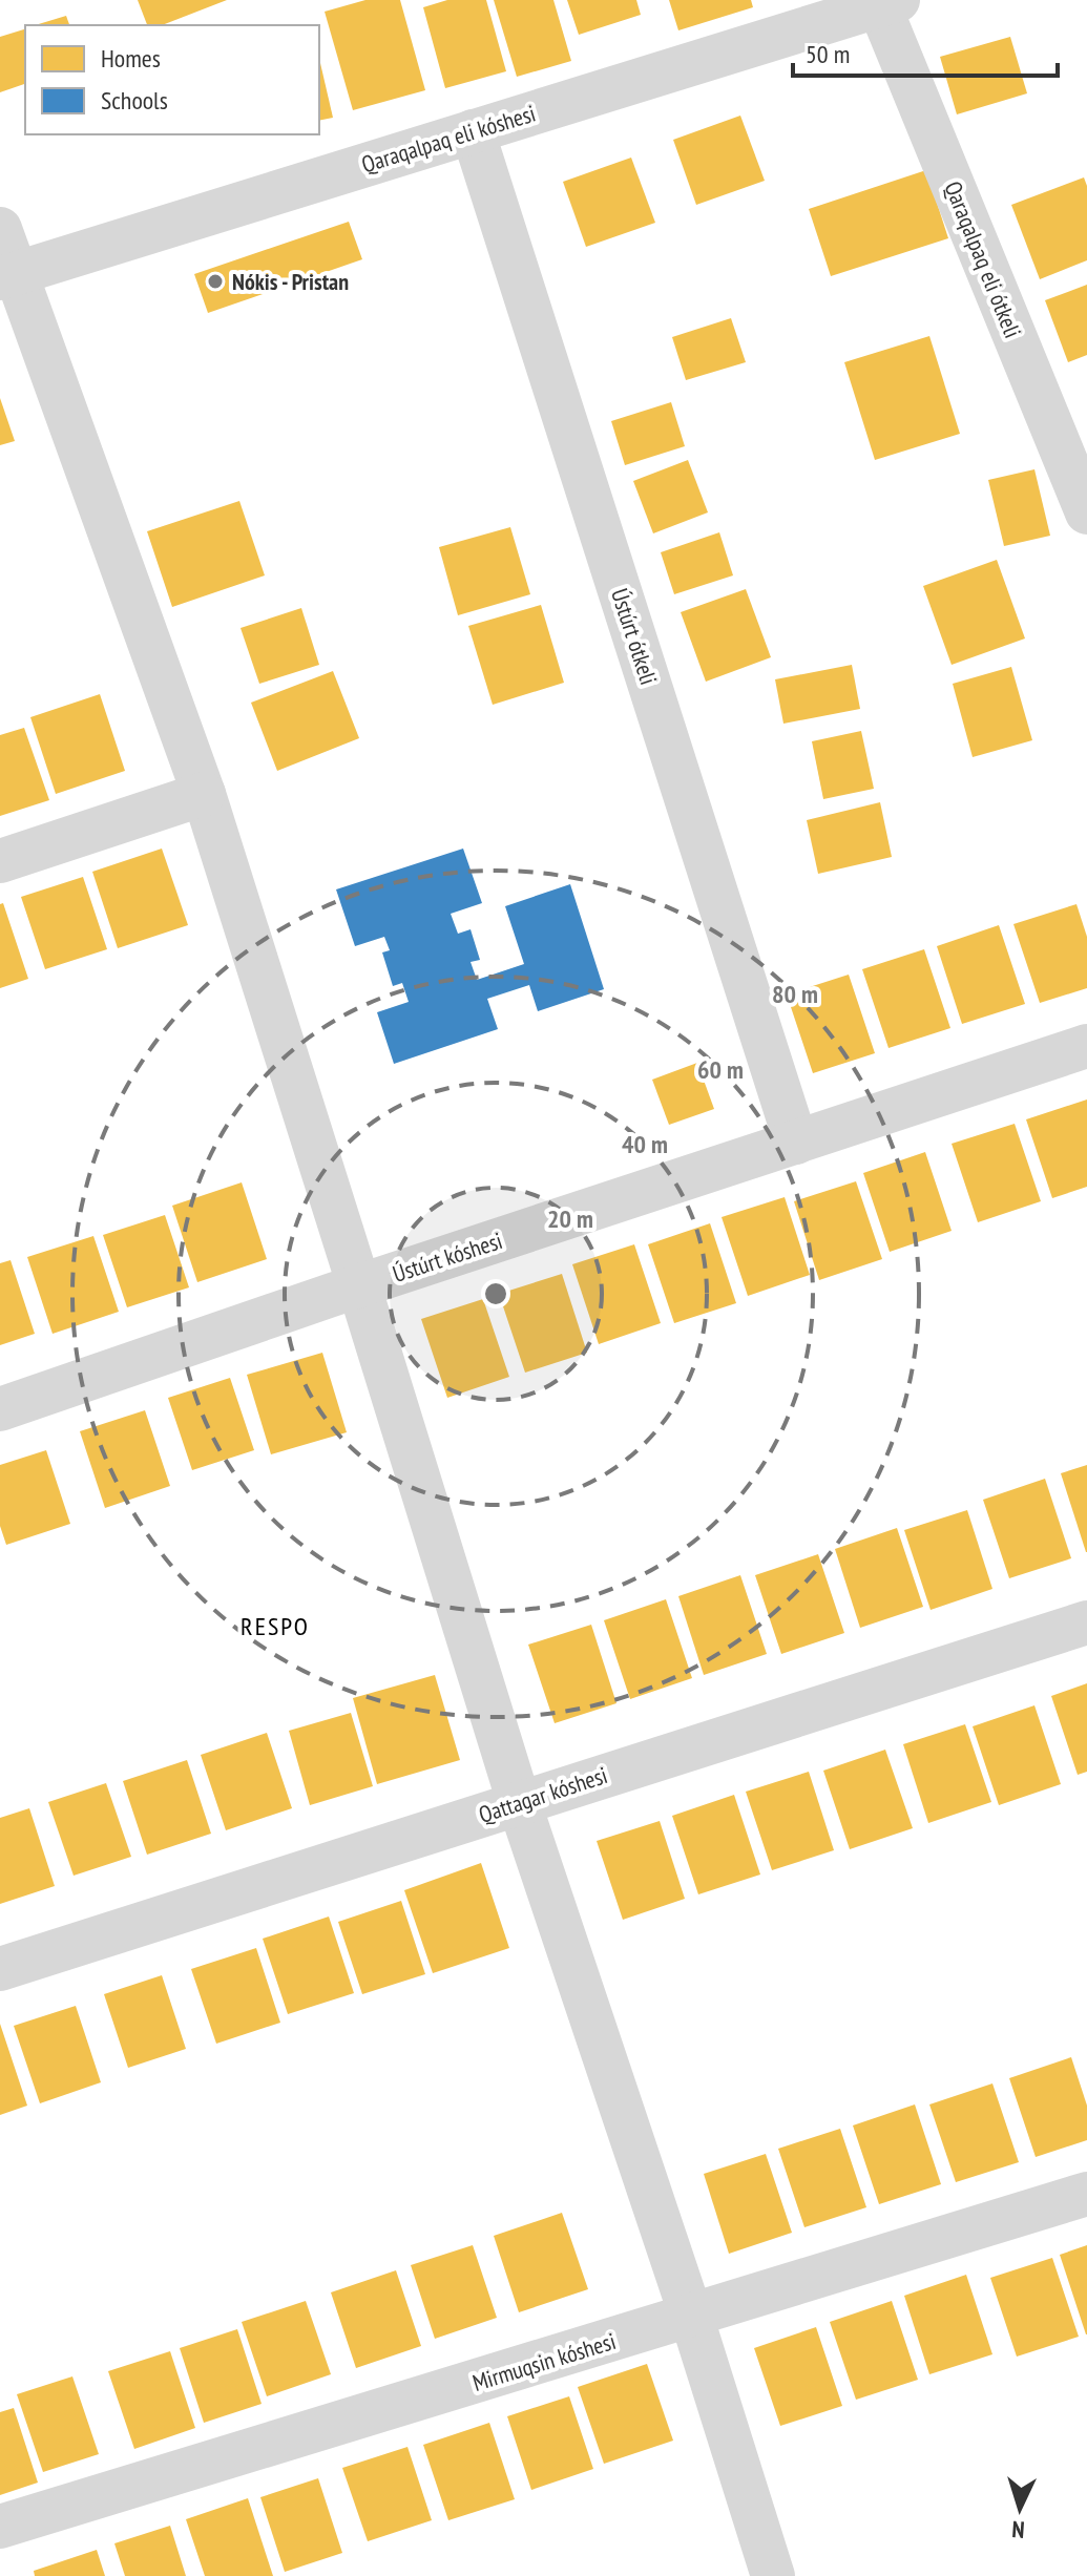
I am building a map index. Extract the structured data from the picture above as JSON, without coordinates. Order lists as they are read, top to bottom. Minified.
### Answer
{"streets":{"street":["Qaraqalpaq eli kóshesi","Qaraqalpaq eli ótkeli","Ústúrt ótkeli","Ústúrt kóshesi","Qattagar kóshesi","Mirmuqsin kóshesi"]},"crossings":[["Qaraqalpaq eli kóshesi","Qaraqalpaq eli ótkeli"],["Qaraqalpaq eli kóshesi","Ústúrt ótkeli"],["Ústúrt ótkeli","Ústúrt kóshesi"]],"districts":["RESPO"],"places":["Nókis - Pristan"],"legend":["Homes","Schools"],"scale_bar":"50 m","north":"bottom","rings":["80 m","60 m","40 m","20 m"]}
